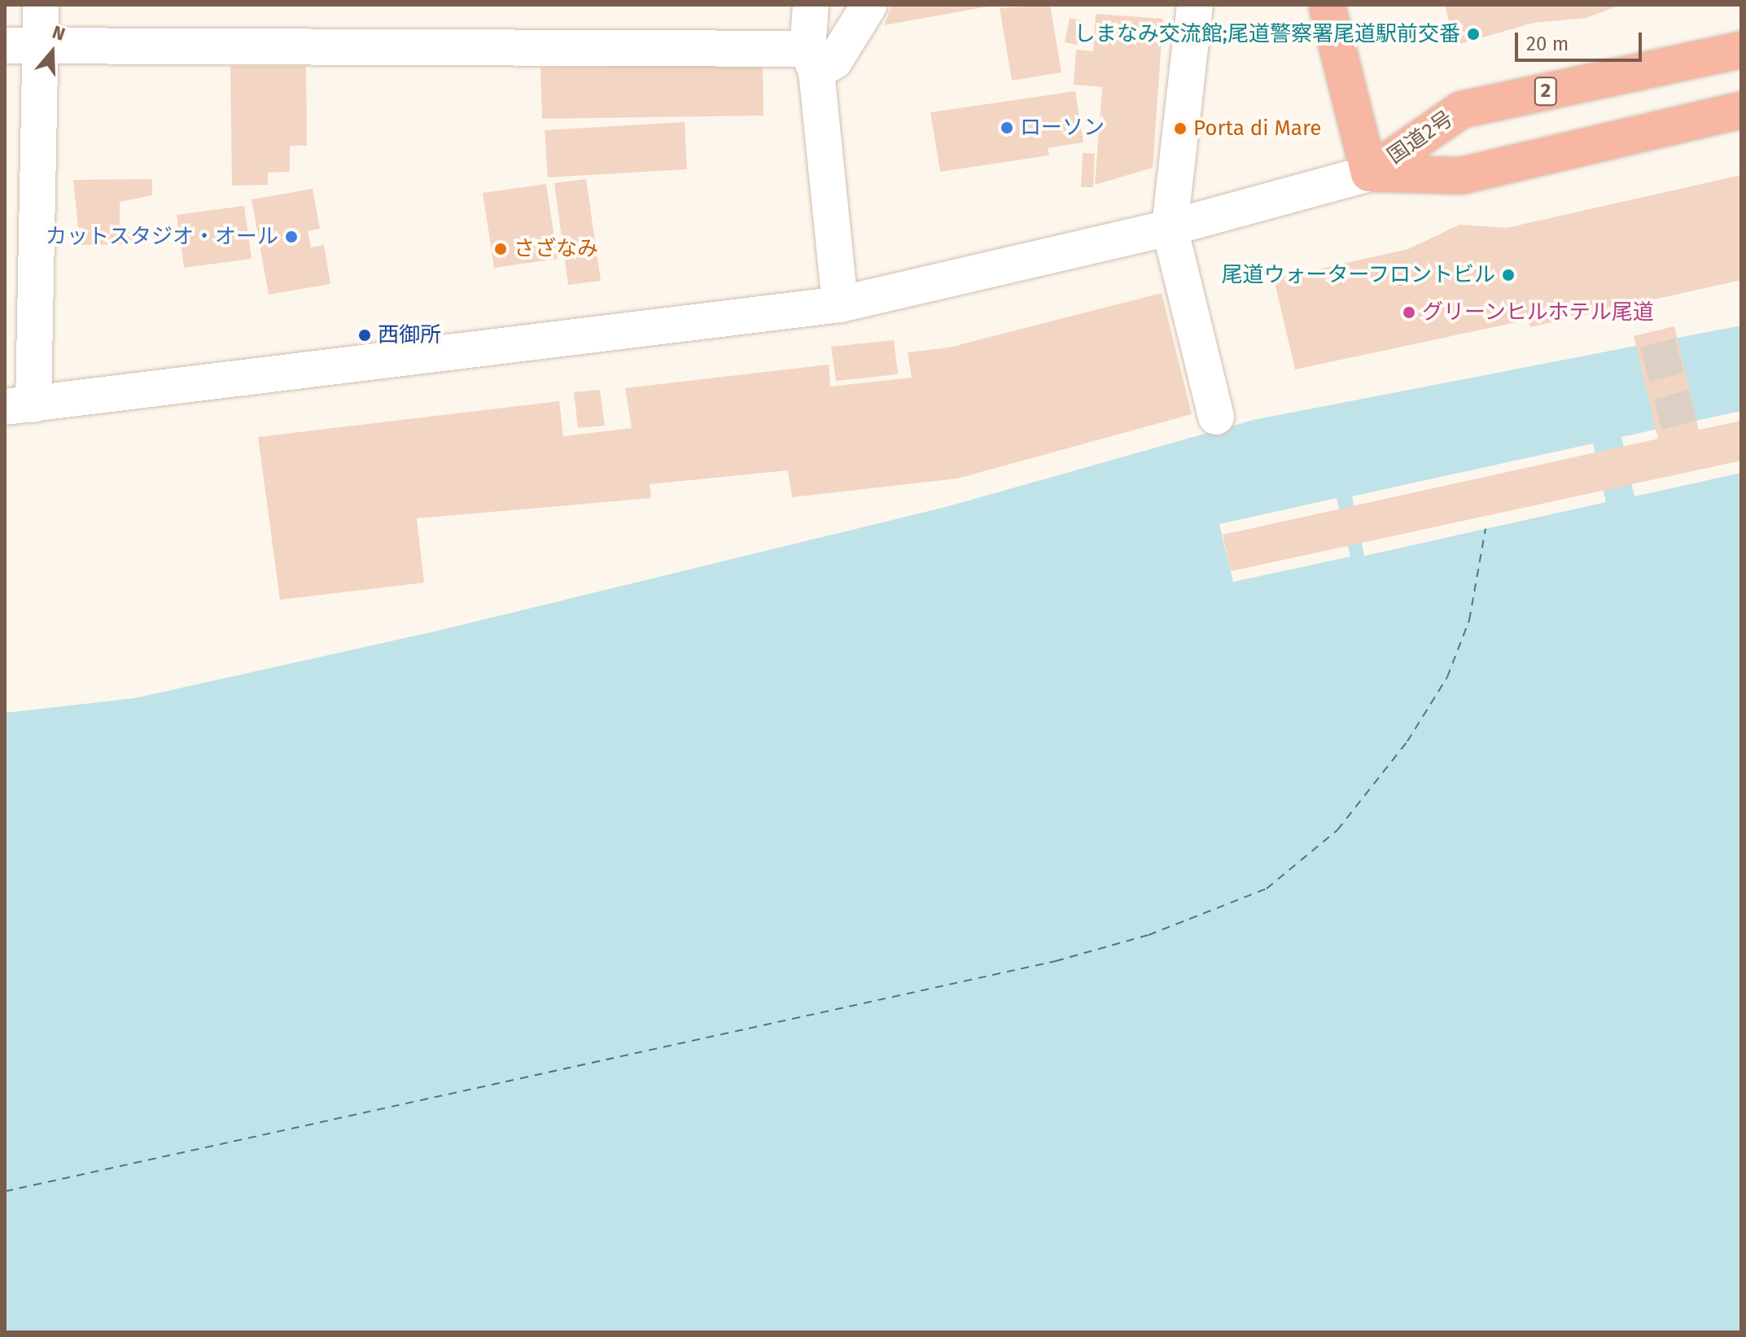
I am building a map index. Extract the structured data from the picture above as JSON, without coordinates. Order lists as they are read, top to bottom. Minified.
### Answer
{"streets":{"highway":["2","国道2号"]},"places":["しまなみ交流館;尾道警察署尾道駅前交番","ローソン","Porta di Mare","カットスタジオ・オール","さざなみ","尾道ウォーターフロントビル","グリーンヒルホテル尾道","西御所"],"scale_bar":"20 m","north":"top"}
